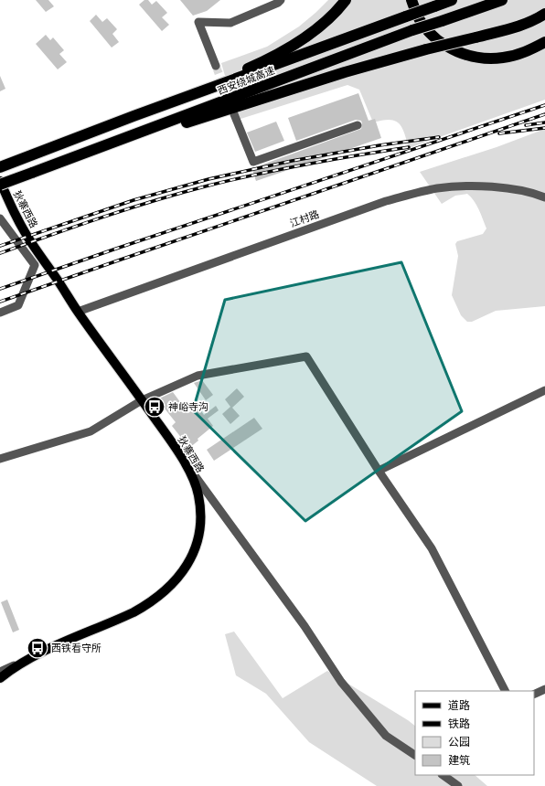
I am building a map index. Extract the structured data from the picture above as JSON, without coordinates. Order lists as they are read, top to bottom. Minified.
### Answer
{"streets":{"highway":["西安绕城高速"],"main road":["狄寨西路"],"street":["江村路"]},"crossings":[["狄寨西路","江村路"]],"places":{"bus stop":["神峪寺沟","西铁看守所"]},"legend":["道路","铁路","公园","建筑"]}
